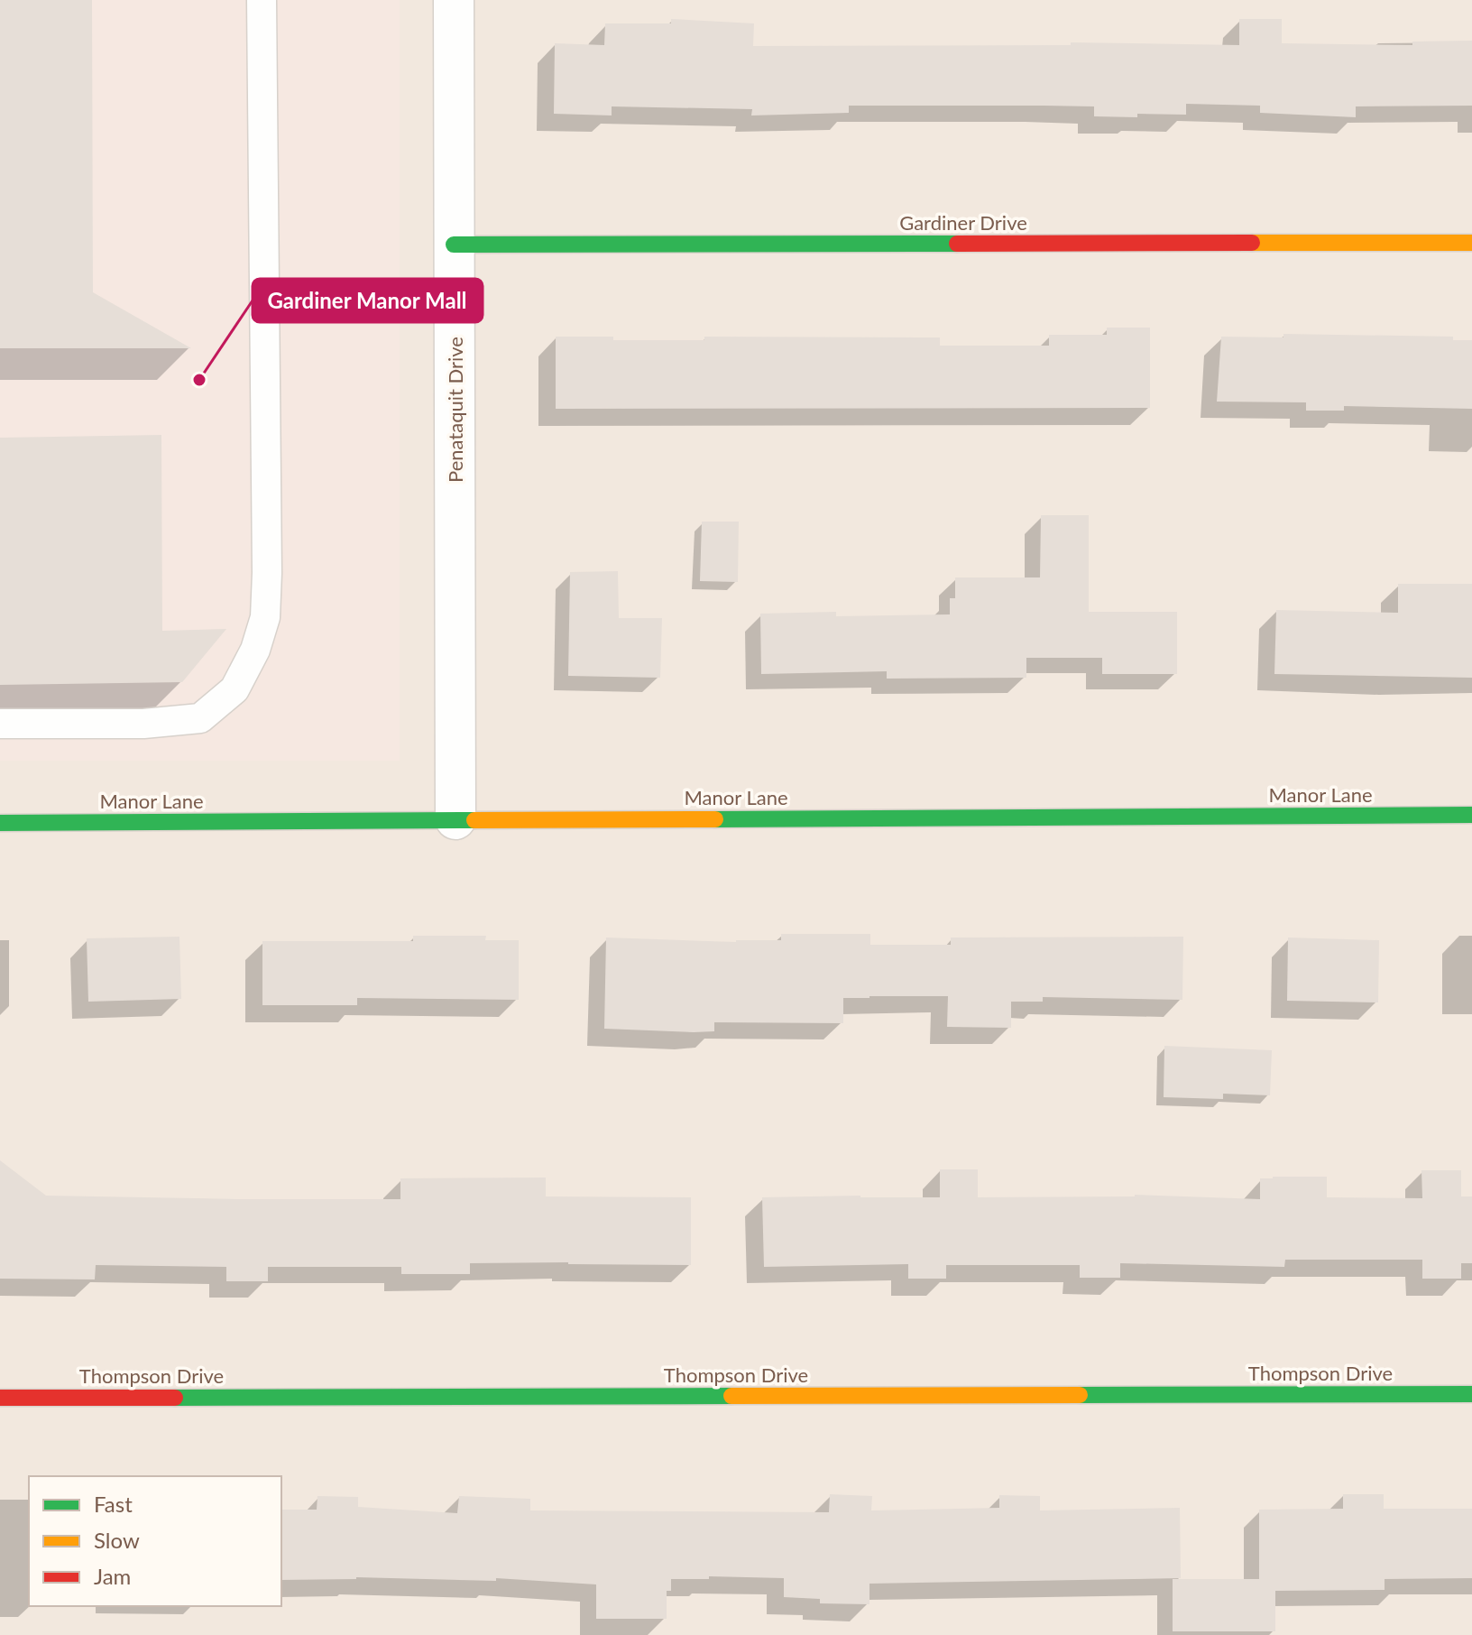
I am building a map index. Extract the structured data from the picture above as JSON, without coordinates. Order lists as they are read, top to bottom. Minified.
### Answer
{"streets":{"street":["Gardiner Drive","Penataquit Drive","Manor Lane","Thompson Drive"]},"crossings":[["Gardiner Drive","Penataquit Drive"],["Penataquit Drive","Manor Lane"]],"places":["Gardiner Manor Mall"],"legend":["Fast","Slow","Jam"]}
